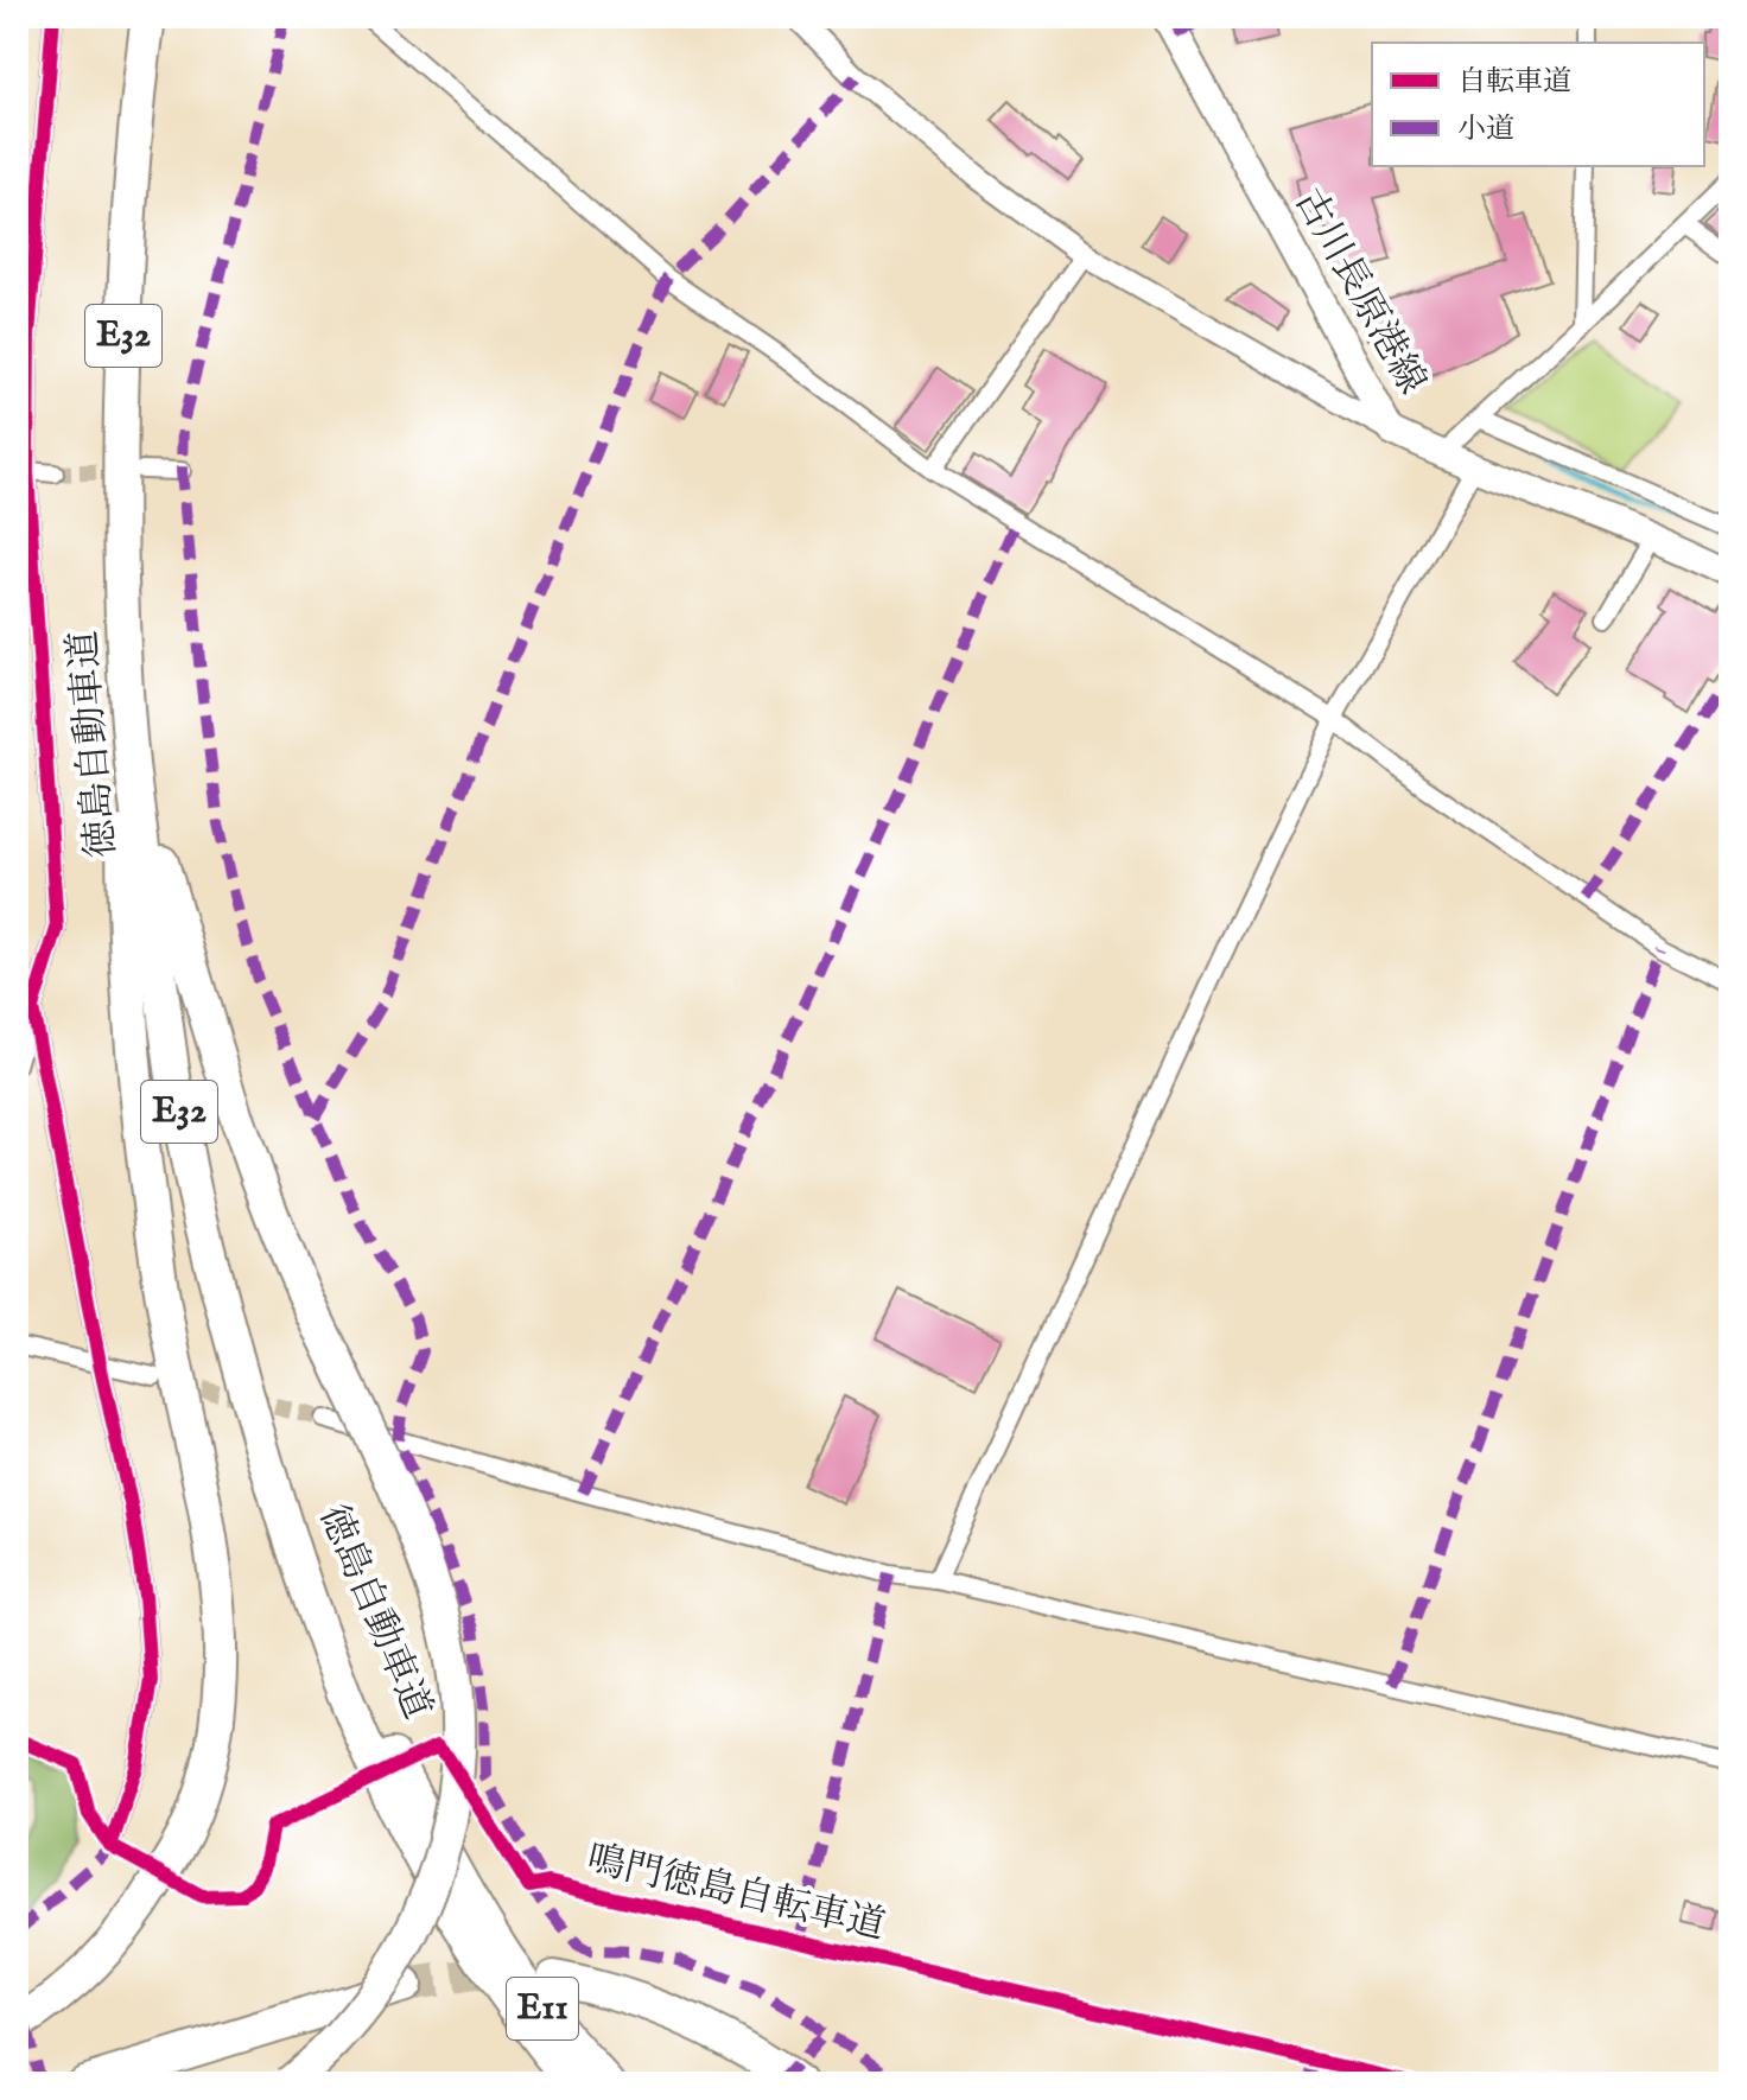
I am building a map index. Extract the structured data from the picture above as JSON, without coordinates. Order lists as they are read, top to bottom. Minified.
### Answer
{"streets":{"highway":["E32","徳島自動車道","E11"],"main road":["古川長原港線"],"cycle path":["鳴門徳島自転車道"]},"legend":["自転車道","小道"]}
